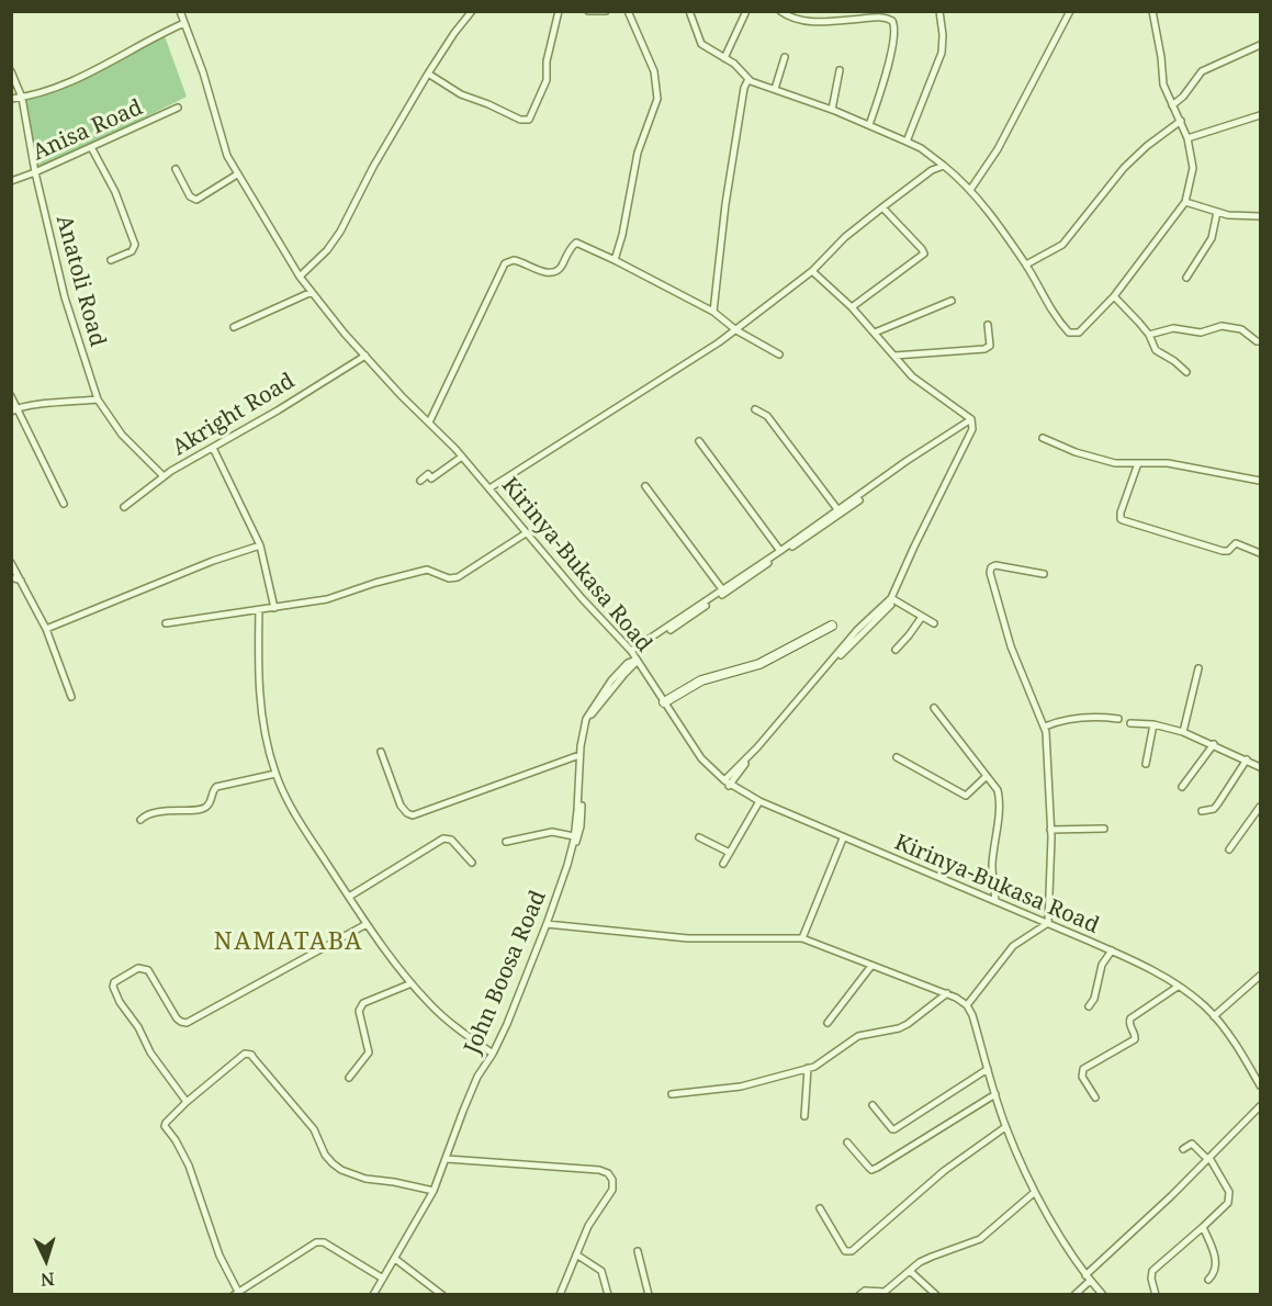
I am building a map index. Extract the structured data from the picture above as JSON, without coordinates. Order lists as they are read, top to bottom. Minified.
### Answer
{"streets":{"street":["Anisa Road","Anatoli Road","Akright Road","Kirinya-Bukasa Road","John Boosa Road"]},"crossings":[["Anisa Road","Anatoli Road"],["Anatoli Road","Akright Road"],["Akright Road","Kirinya-Bukasa Road"],["Kirinya-Bukasa Road","John Boosa Road"]],"districts":["NAMATABA"],"north":"bottom"}
